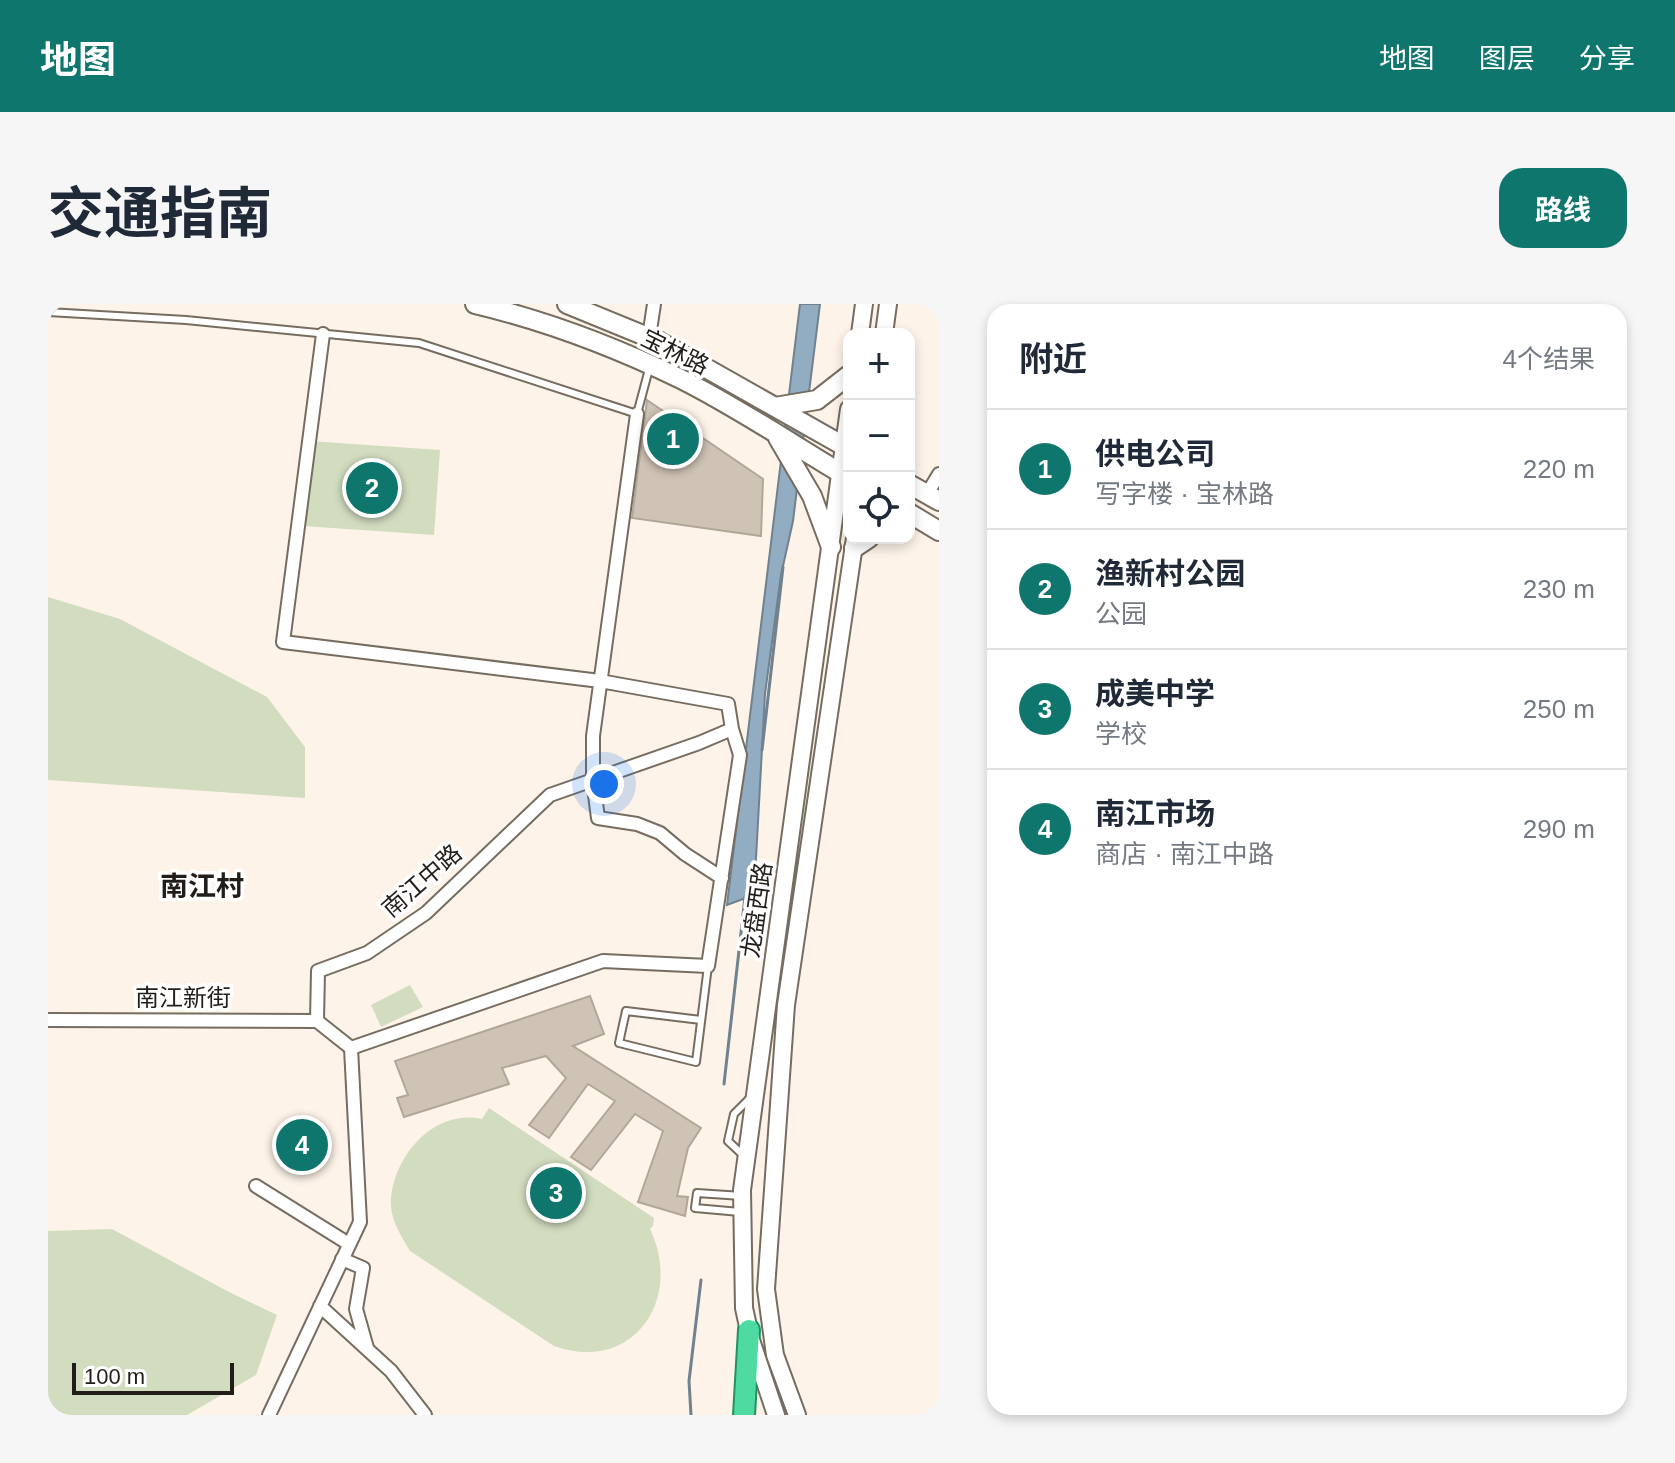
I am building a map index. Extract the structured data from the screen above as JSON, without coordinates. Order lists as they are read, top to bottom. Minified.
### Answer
{"streets":{"main road":["宝林路"],"street":["南江中路","龙盘西路","南江新街"]},"crossings":[["南江中路","南江新街"]],"districts":["南江村"],"scale_bar":"100 m","page":{"header":"地图","nav":["地图","图层","分享"],"title":"交通指南","buttons":"路线","heading":["附近","4个结果"],"map_buttons":["+","−"],"list":[{"mark":"1","name":"供电公司","note":"写字楼 · 宝林路","value":"220 m"},{"mark":"2","name":"渔新村公园","note":"公园","value":"230 m"},{"mark":"3","name":"成美中学","note":"学校","value":"250 m"},{"mark":"4","name":"南江市场","note":"商店 · 南江中路","value":"290 m"}],"pins":["1","2","4","3"],"scale":"100 m"}}
